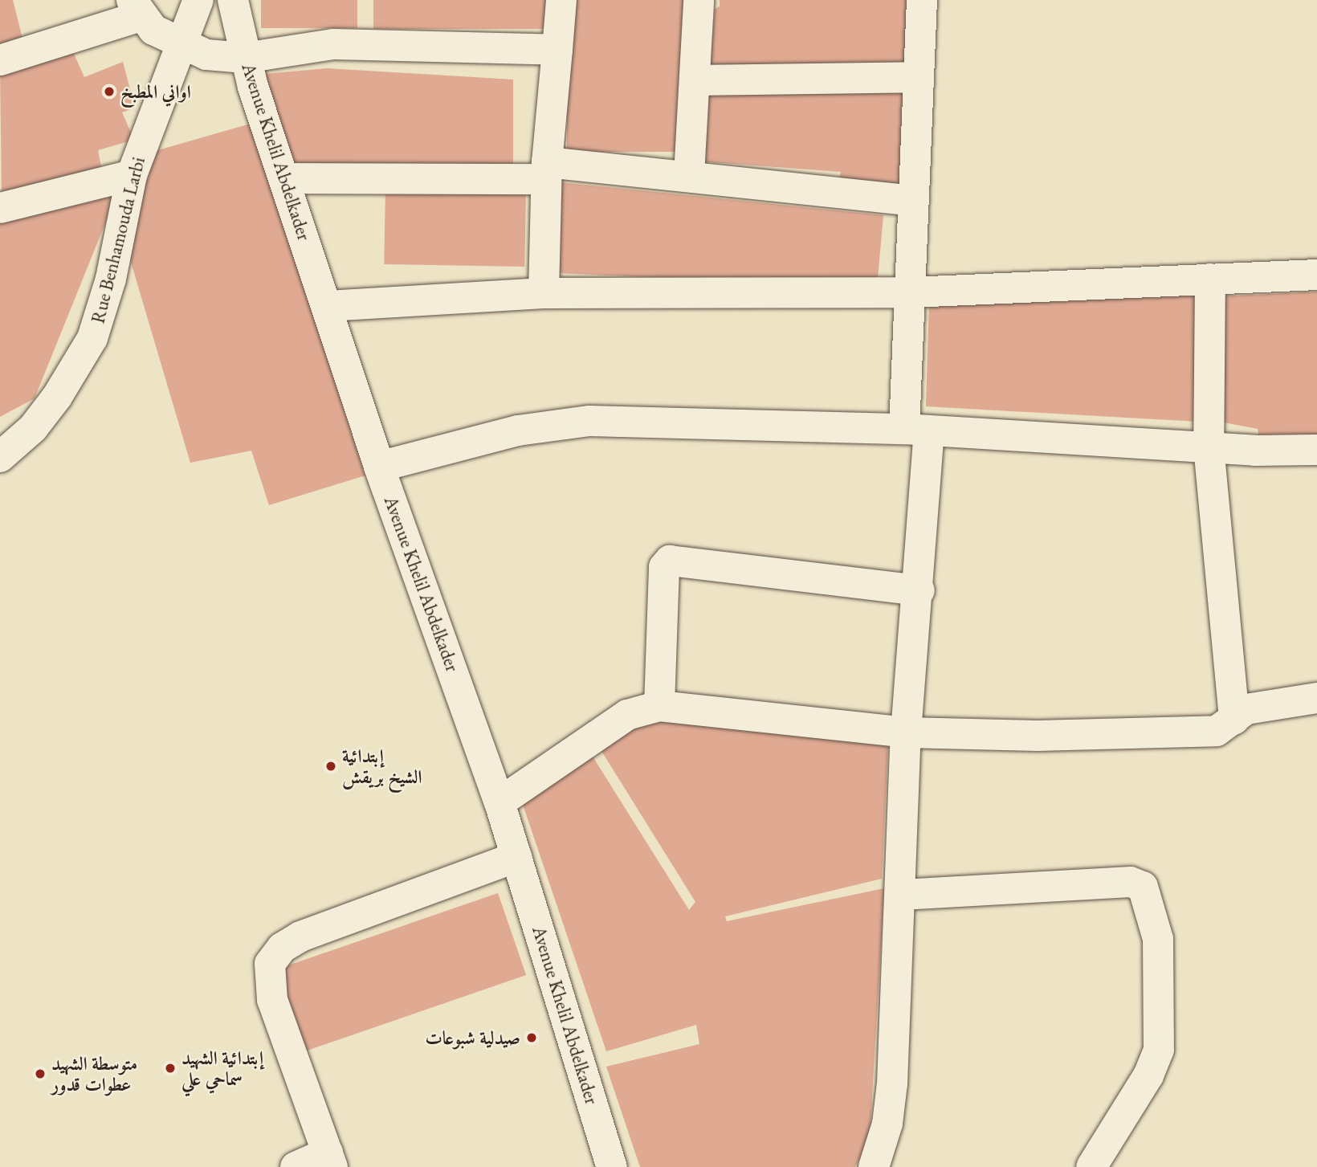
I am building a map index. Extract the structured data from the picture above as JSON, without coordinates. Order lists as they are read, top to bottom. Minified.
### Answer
{"streets":{"street":["Avenue Khelil Abdelkader","Rue Benhamouda Larbi"]},"places":["اواني المطبخ","إبتدائية الشيخ بريقش","صيدلية شبوعات","إبتدائية الشهيد سماحي علي","متوسطة الشهيد عطوات قدور"]}
